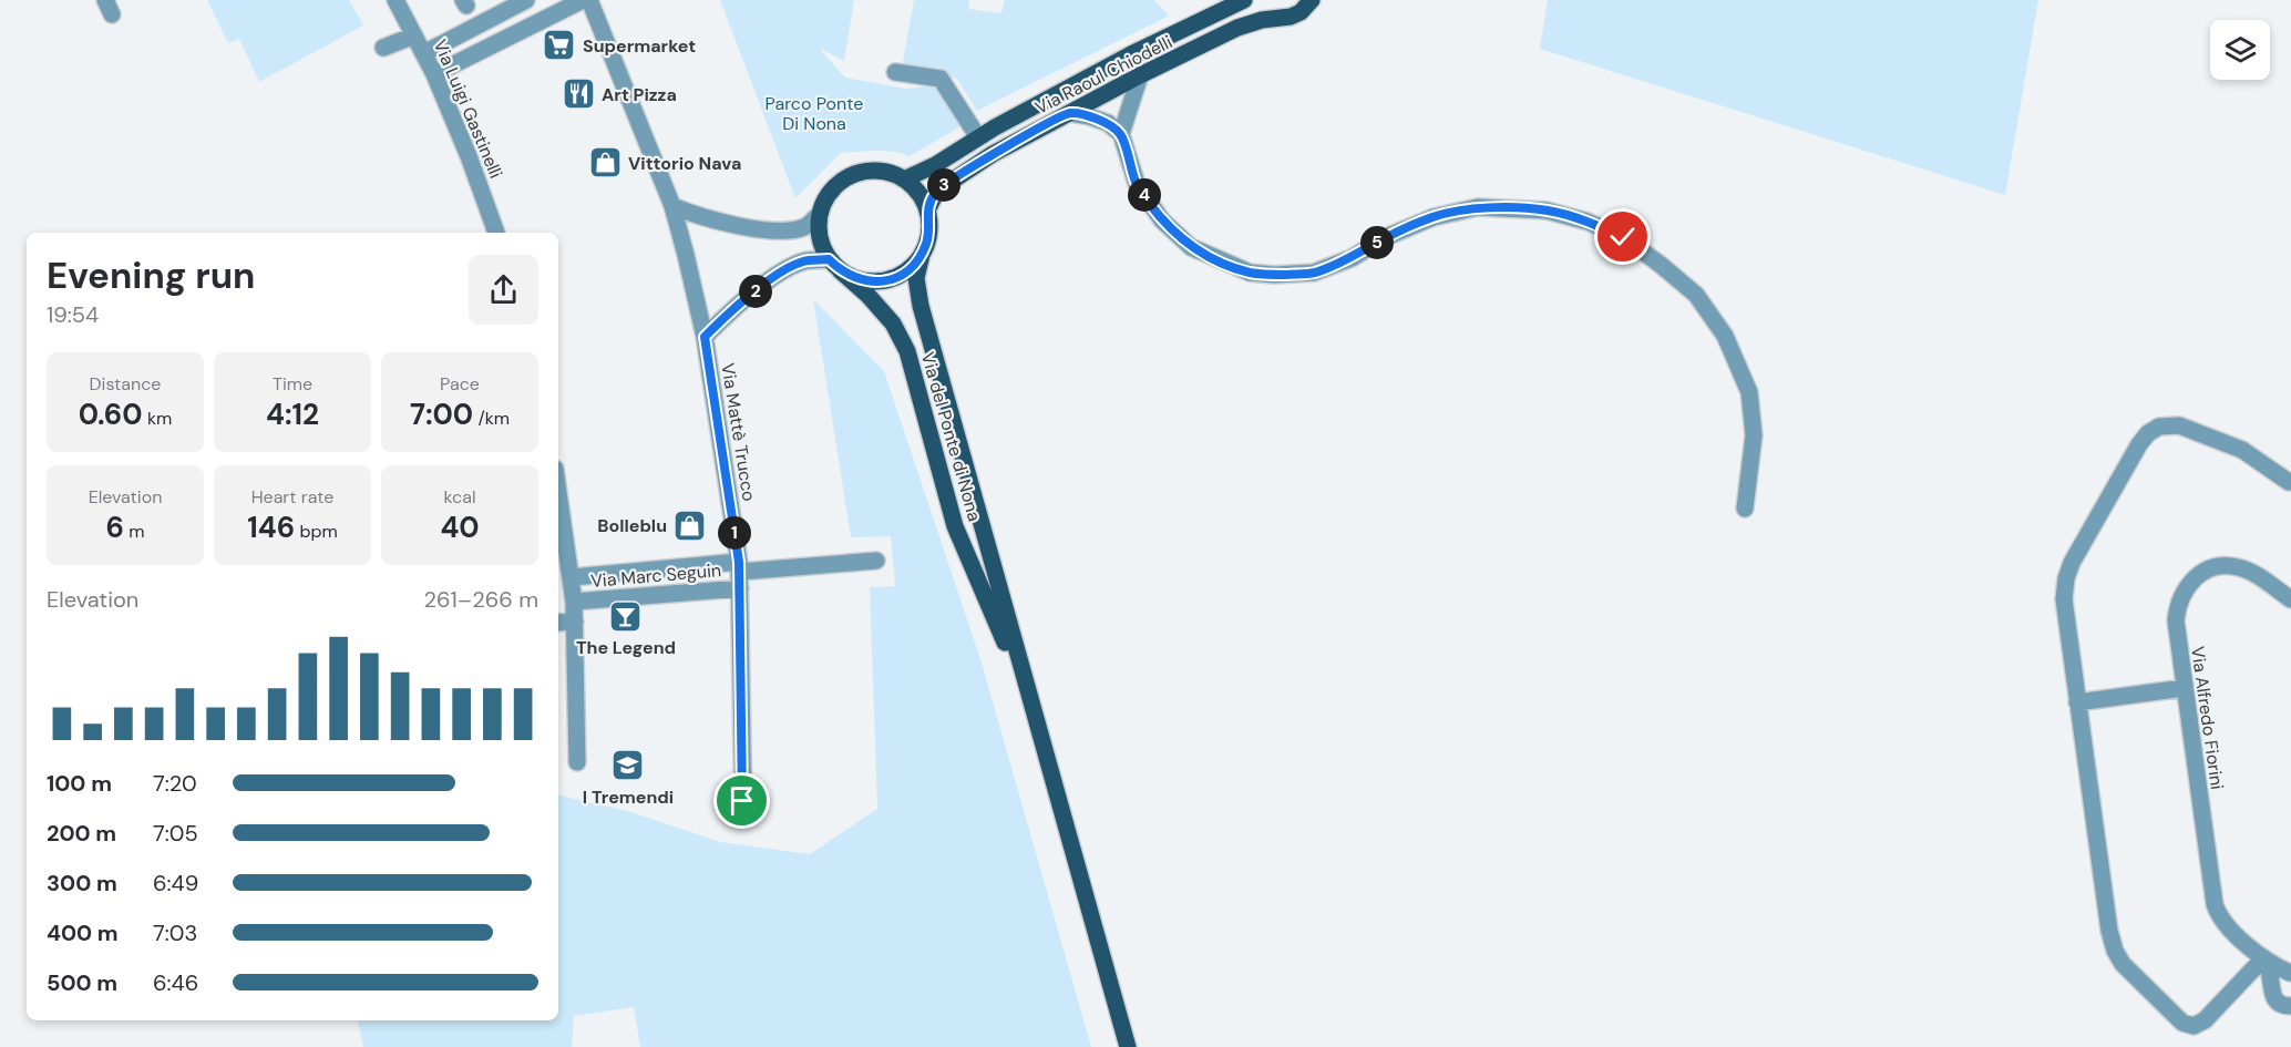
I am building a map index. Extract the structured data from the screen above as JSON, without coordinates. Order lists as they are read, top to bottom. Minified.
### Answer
{"streets":{"main road":["Via Raoul Chiodelli","Via del Ponte di Nona"],"street":["Via Luigi Gastinelli","Via Mattè Trucco","Via Marc Seguin","Via Alfredo Fiorini"]},"crossings":[["Via Raoul Chiodelli","Via del Ponte di Nona"],["Via Mattè Trucco","Via Marc Seguin"]],"parks":["Parco Ponte Di Nona"],"places":{"supermarket":["Supermarket"],"restaurant":["Art Pizza"],"shop":["Vittorio Nava","Bolleblu"],"bar":["The Legend"],"school or university":["I Tremendi"]},"page":{"pins":["3","4","5","2","1"],"heading":["Evening run","19:54"],"stats":[["Distance","0.60 km"],["Time","4:12"],["Pace","7:00 /km"],["Elevation","6 m"],["Heart rate","146 bpm"],["kcal","40"]],"chart":["Elevation","261–266 m"],"list":[{"name":"100 m","note":"7:20"},{"name":"200 m","note":"7:05"},{"name":"300 m","note":"6:49"},{"name":"400 m","note":"7:03"},{"name":"500 m","note":"6:46"}]}}
